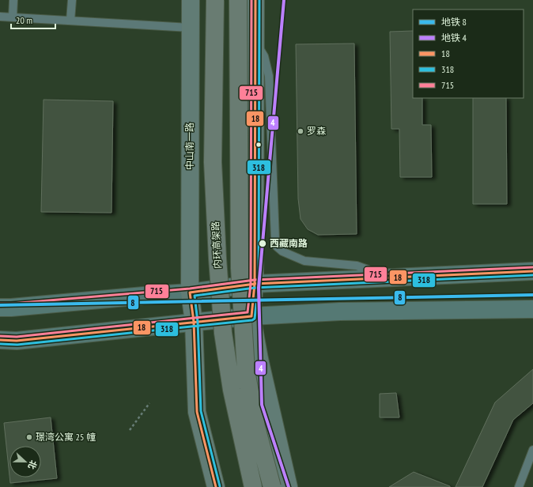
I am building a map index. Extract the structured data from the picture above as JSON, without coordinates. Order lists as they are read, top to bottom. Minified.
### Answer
{"streets":{"highway":["内环高架路"],"main road":["中山南一路"]},"places":["罗森","西藏南路","璟湾公寓 25 幢"],"lines":["metro line 4","transit line 18","transit line 318","transit line 715","metro line 8"],"legend":["地铁 8","地铁 4","18","318","715"],"scale_bar":"20 m","north":"right"}
